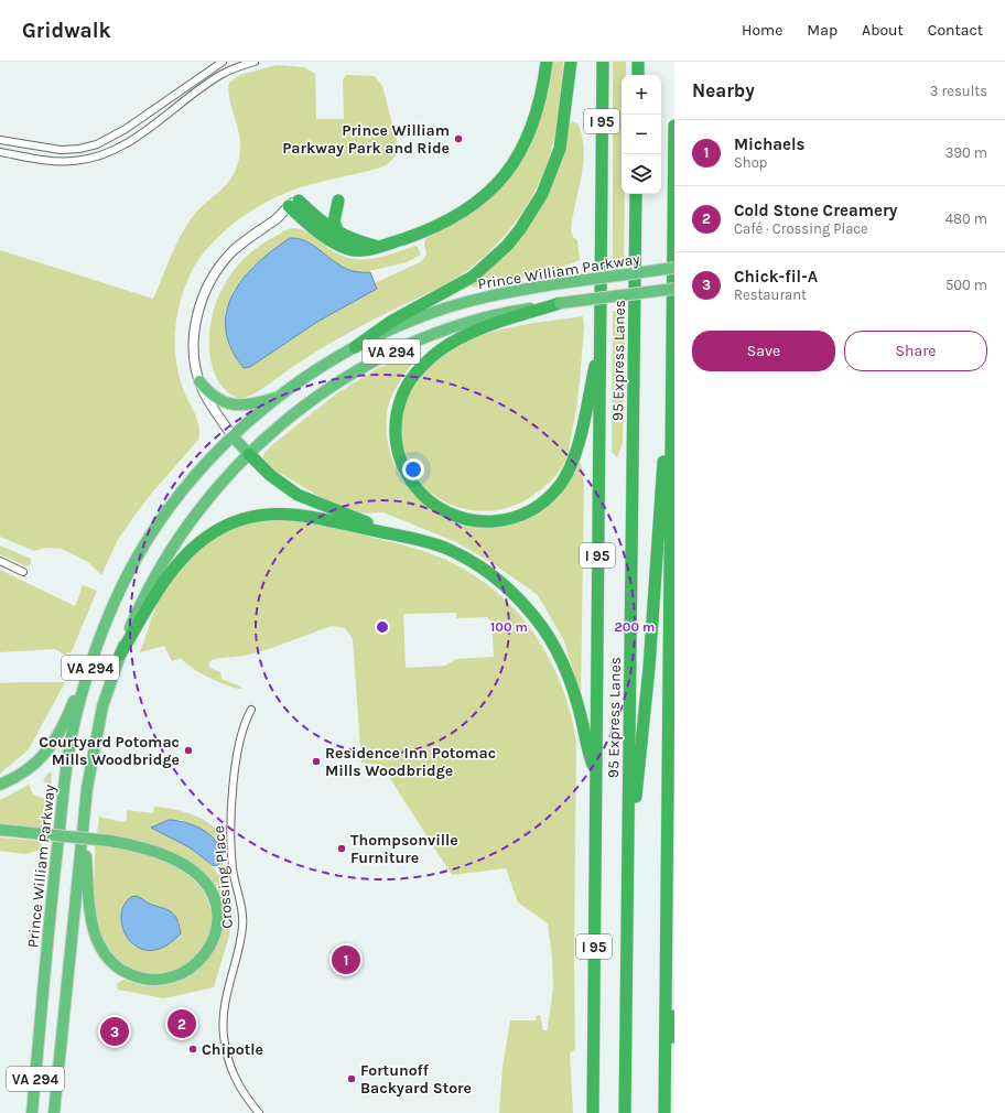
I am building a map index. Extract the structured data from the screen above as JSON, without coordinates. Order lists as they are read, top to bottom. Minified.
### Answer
{"streets":{"highway":["I 95","Prince William Parkway","VA 294","95 Express Lanes"],"street":["Crossing Place"]},"places":["Prince William Parkway Park and Ride","Courtyard Potomac Mills Woodbridge","Residence Inn Potomac Mills Woodbridge","Thompsonville Furniture","Chipotle","Fortunoff Backyard Store"],"page":{"header":"Gridwalk","nav":["Home","Map","About","Contact"],"heading":["Nearby","3 results"],"map_buttons":["+","−"],"list":[{"mark":"1","name":"Michaels","note":"Shop","value":"390 m"},{"mark":"2","name":"Cold Stone Creamery","note":"Café · Crossing Place","value":"480 m"},{"mark":"3","name":"Chick-fil-A","note":"Restaurant","value":"500 m"}],"buttons":["Save","Share"],"pins":["1","2","3"]},"rings":["100 m","200 m"]}
